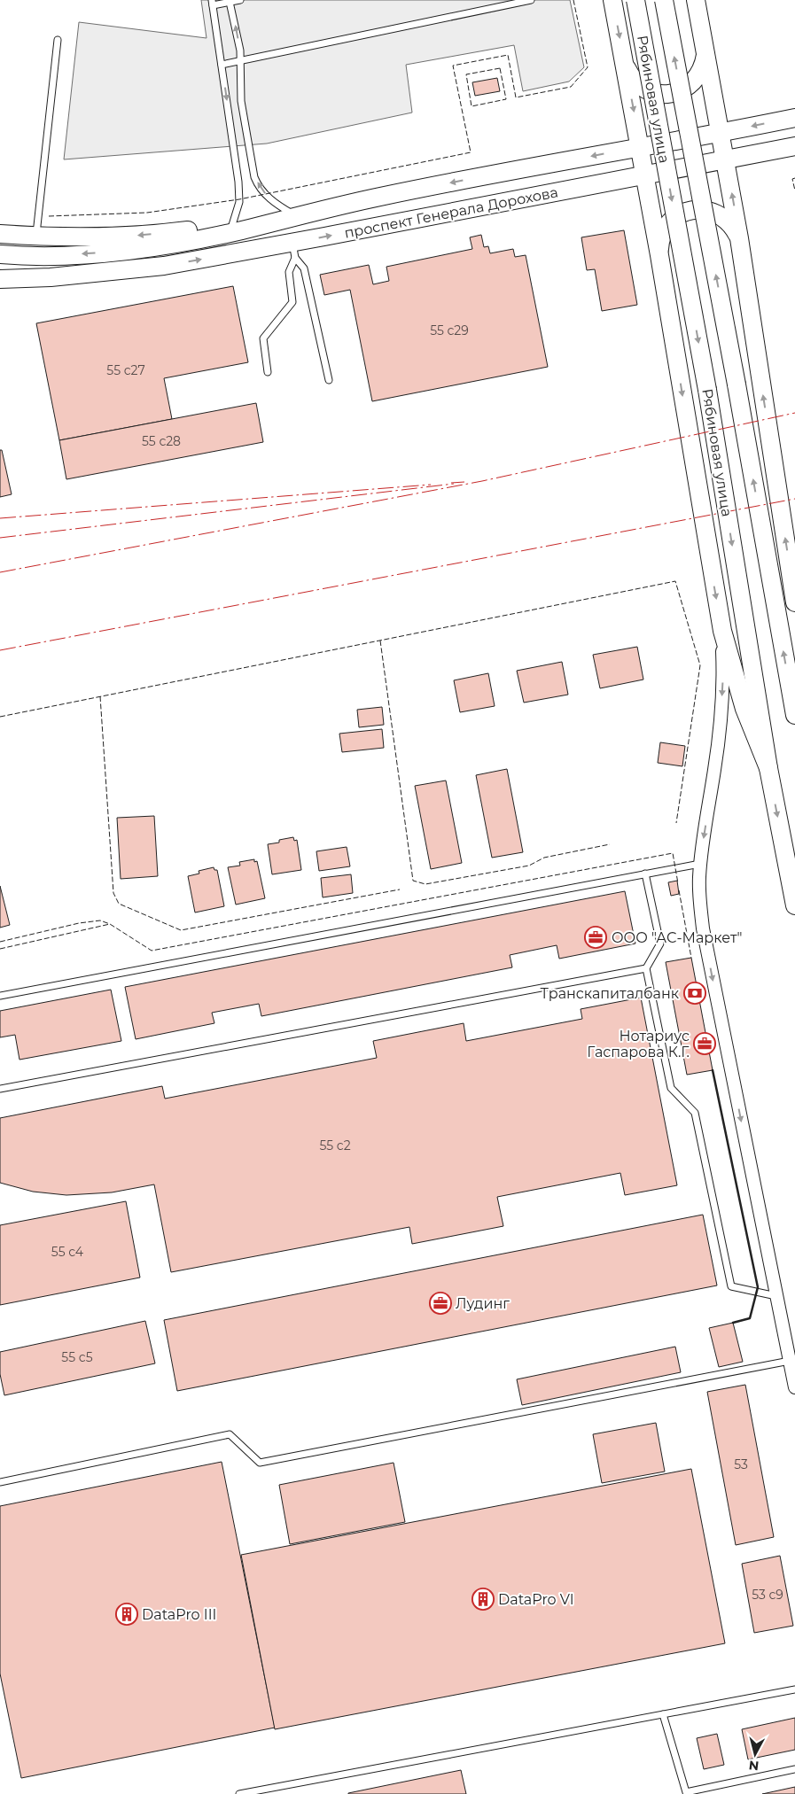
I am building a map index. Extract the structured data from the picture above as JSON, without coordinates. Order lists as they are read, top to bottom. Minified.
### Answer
{"streets":{"main road":["Рябиновая улица","проспект Генерала Дорохова"]},"places":{"office":["ООО \"АС-Маркет\"","Нотариус Гаспарова К.Г.","Лудинг"],"bank":["Транскапиталбанк"],"building":["DataPro VI","DataPro III"]},"house_numbers":["55 с29","55 с27","55 с28","55 с2","55 с4","55 с5","53","53 с9"],"north":"bottom"}
